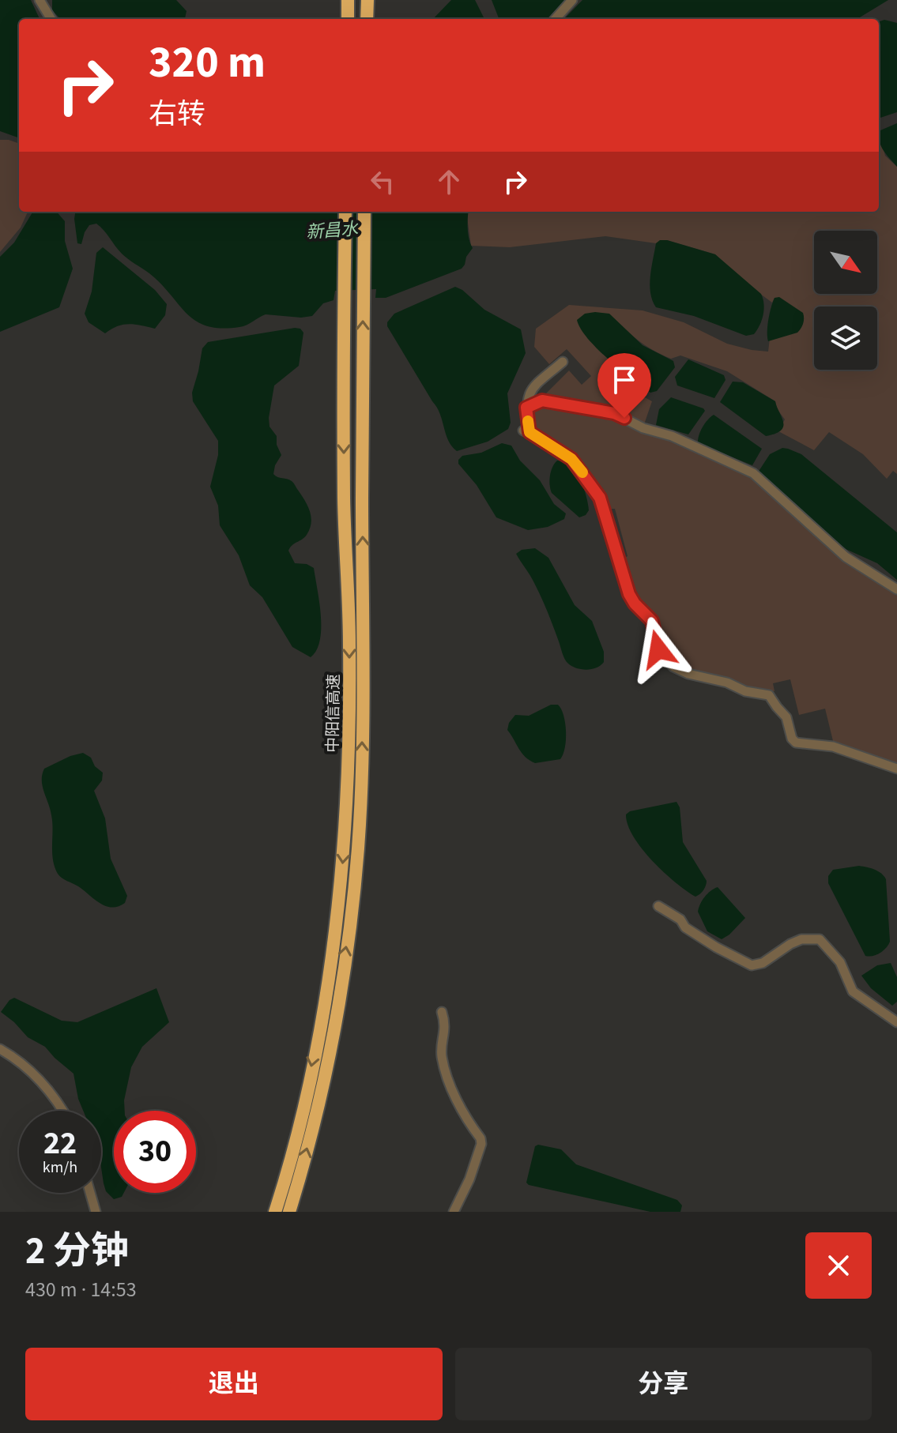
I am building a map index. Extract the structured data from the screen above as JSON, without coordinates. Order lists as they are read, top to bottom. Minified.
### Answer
{"streets":{"highway":["中阳信高速"]},"water":["新昌水"],"north":"bottom right","page":{"turn":["320 m","右转"],"speed":"22 km/h","limit":"30","heading":["2 分钟","430 m · 14:53"],"buttons":["退出","分享"]}}
